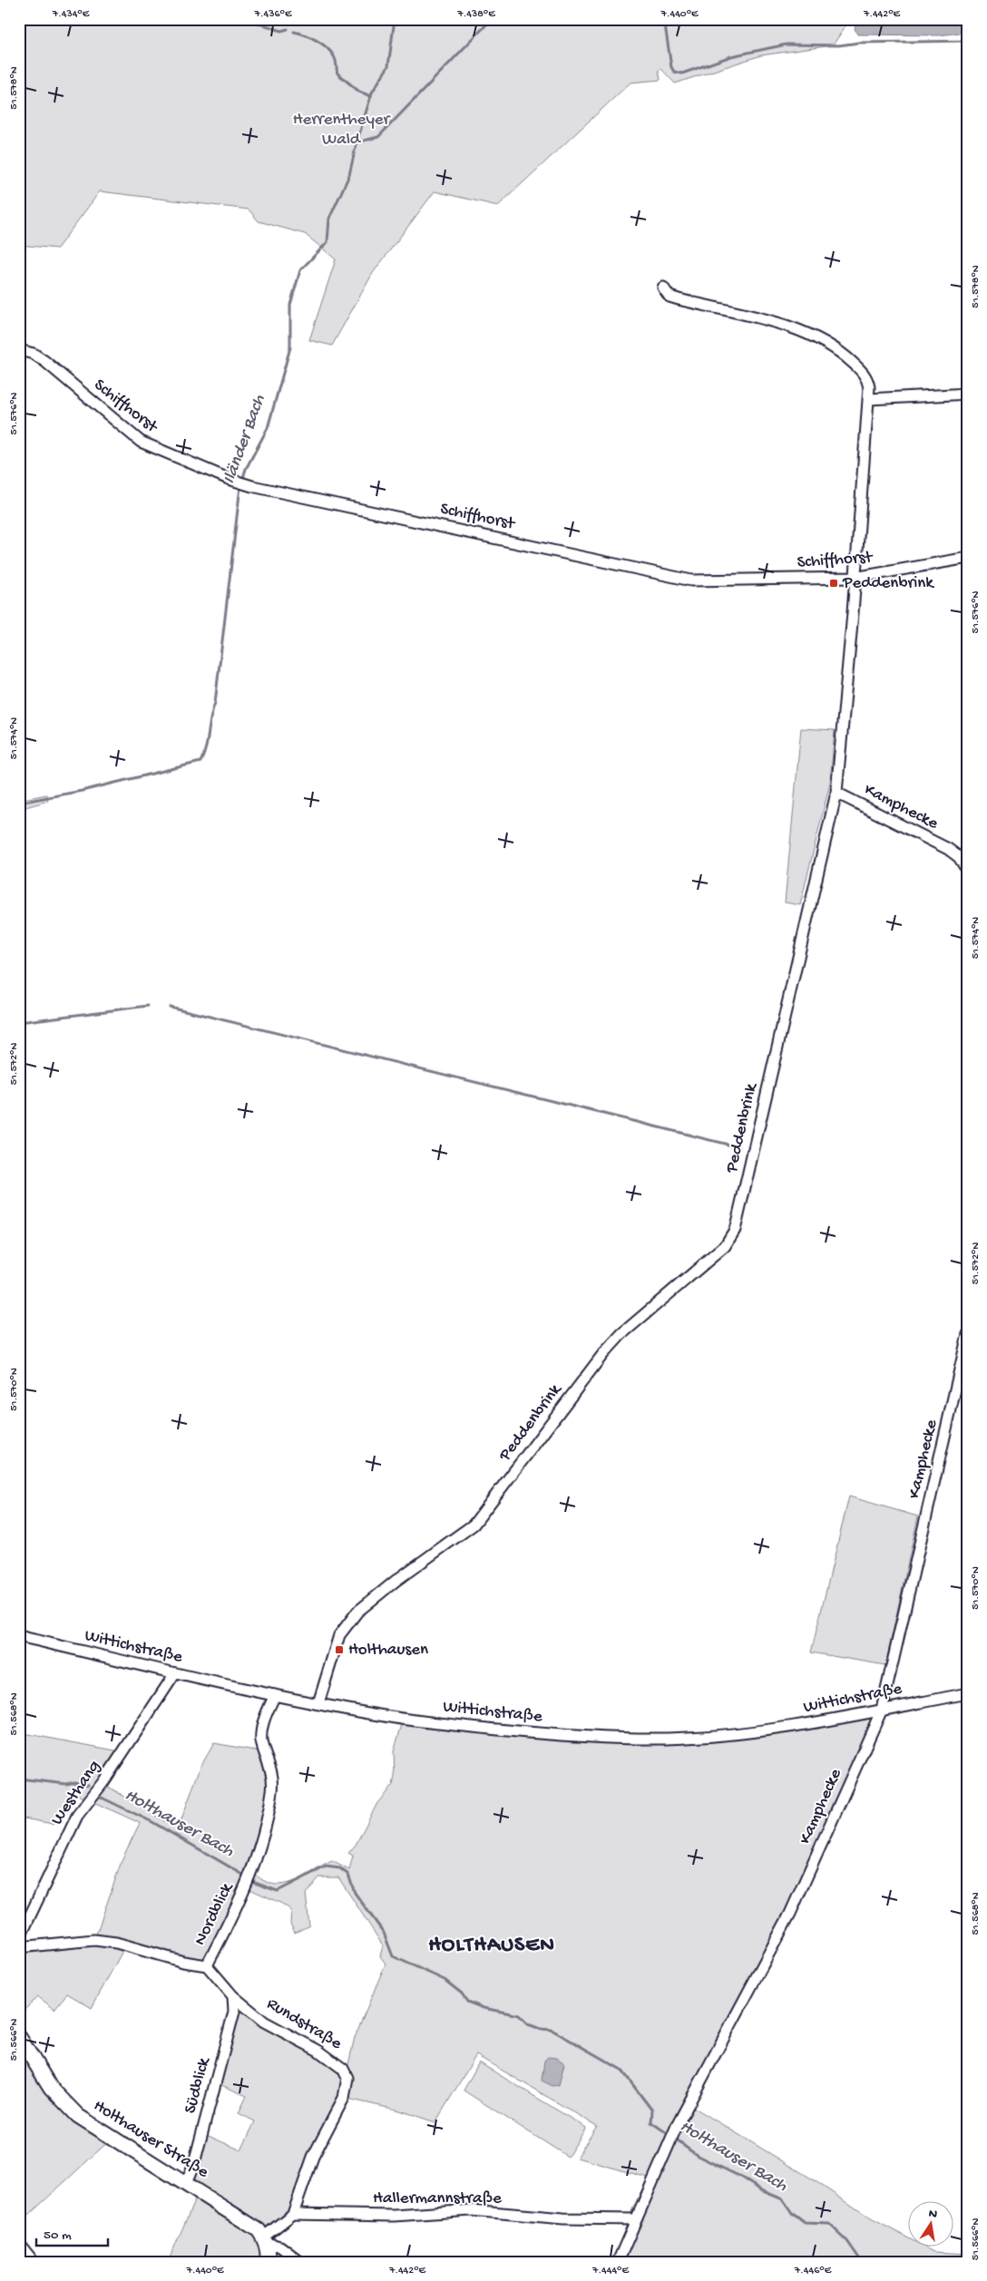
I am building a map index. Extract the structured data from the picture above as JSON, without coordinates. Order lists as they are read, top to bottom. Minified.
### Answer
{"streets":{"street":["Schiffhorst","Kamphecke","Peddenbrink","Wittichstraße","Westhang","Nordblick","Rundstraße","Südblick","Holthauser Straße","Hallermannstraße"]},"crossings":[["Schiffhorst","Peddenbrink"],["Kamphecke","Peddenbrink"],["Kamphecke","Wittichstraße"],["Kamphecke","Hallermannstraße"],["Peddenbrink","Wittichstraße"],["Wittichstraße","Westhang"],["Wittichstraße","Nordblick"],["Nordblick","Rundstraße"],["Rundstraße","Südblick"],["Rundstraße","Hallermannstraße"],["Südblick","Holthauser Straße"]],"districts":["HOLTHAUSEN"],"water":["Iländer Bach","Holthauser Bach"],"parks":["Herrentheyer Wald"],"places":{"transit":["Peddenbrink","Holthausen"]},"scale_bar":"50 m","north":"top","coordinates":["7.434°E","7.436°E","7.438°E","7.440°E","7.442°E","51.578°N","51.576°N","51.574°N","51.572°N","51.570°N","51.568°N","51.566°N","7.444°E","7.446°E"]}
